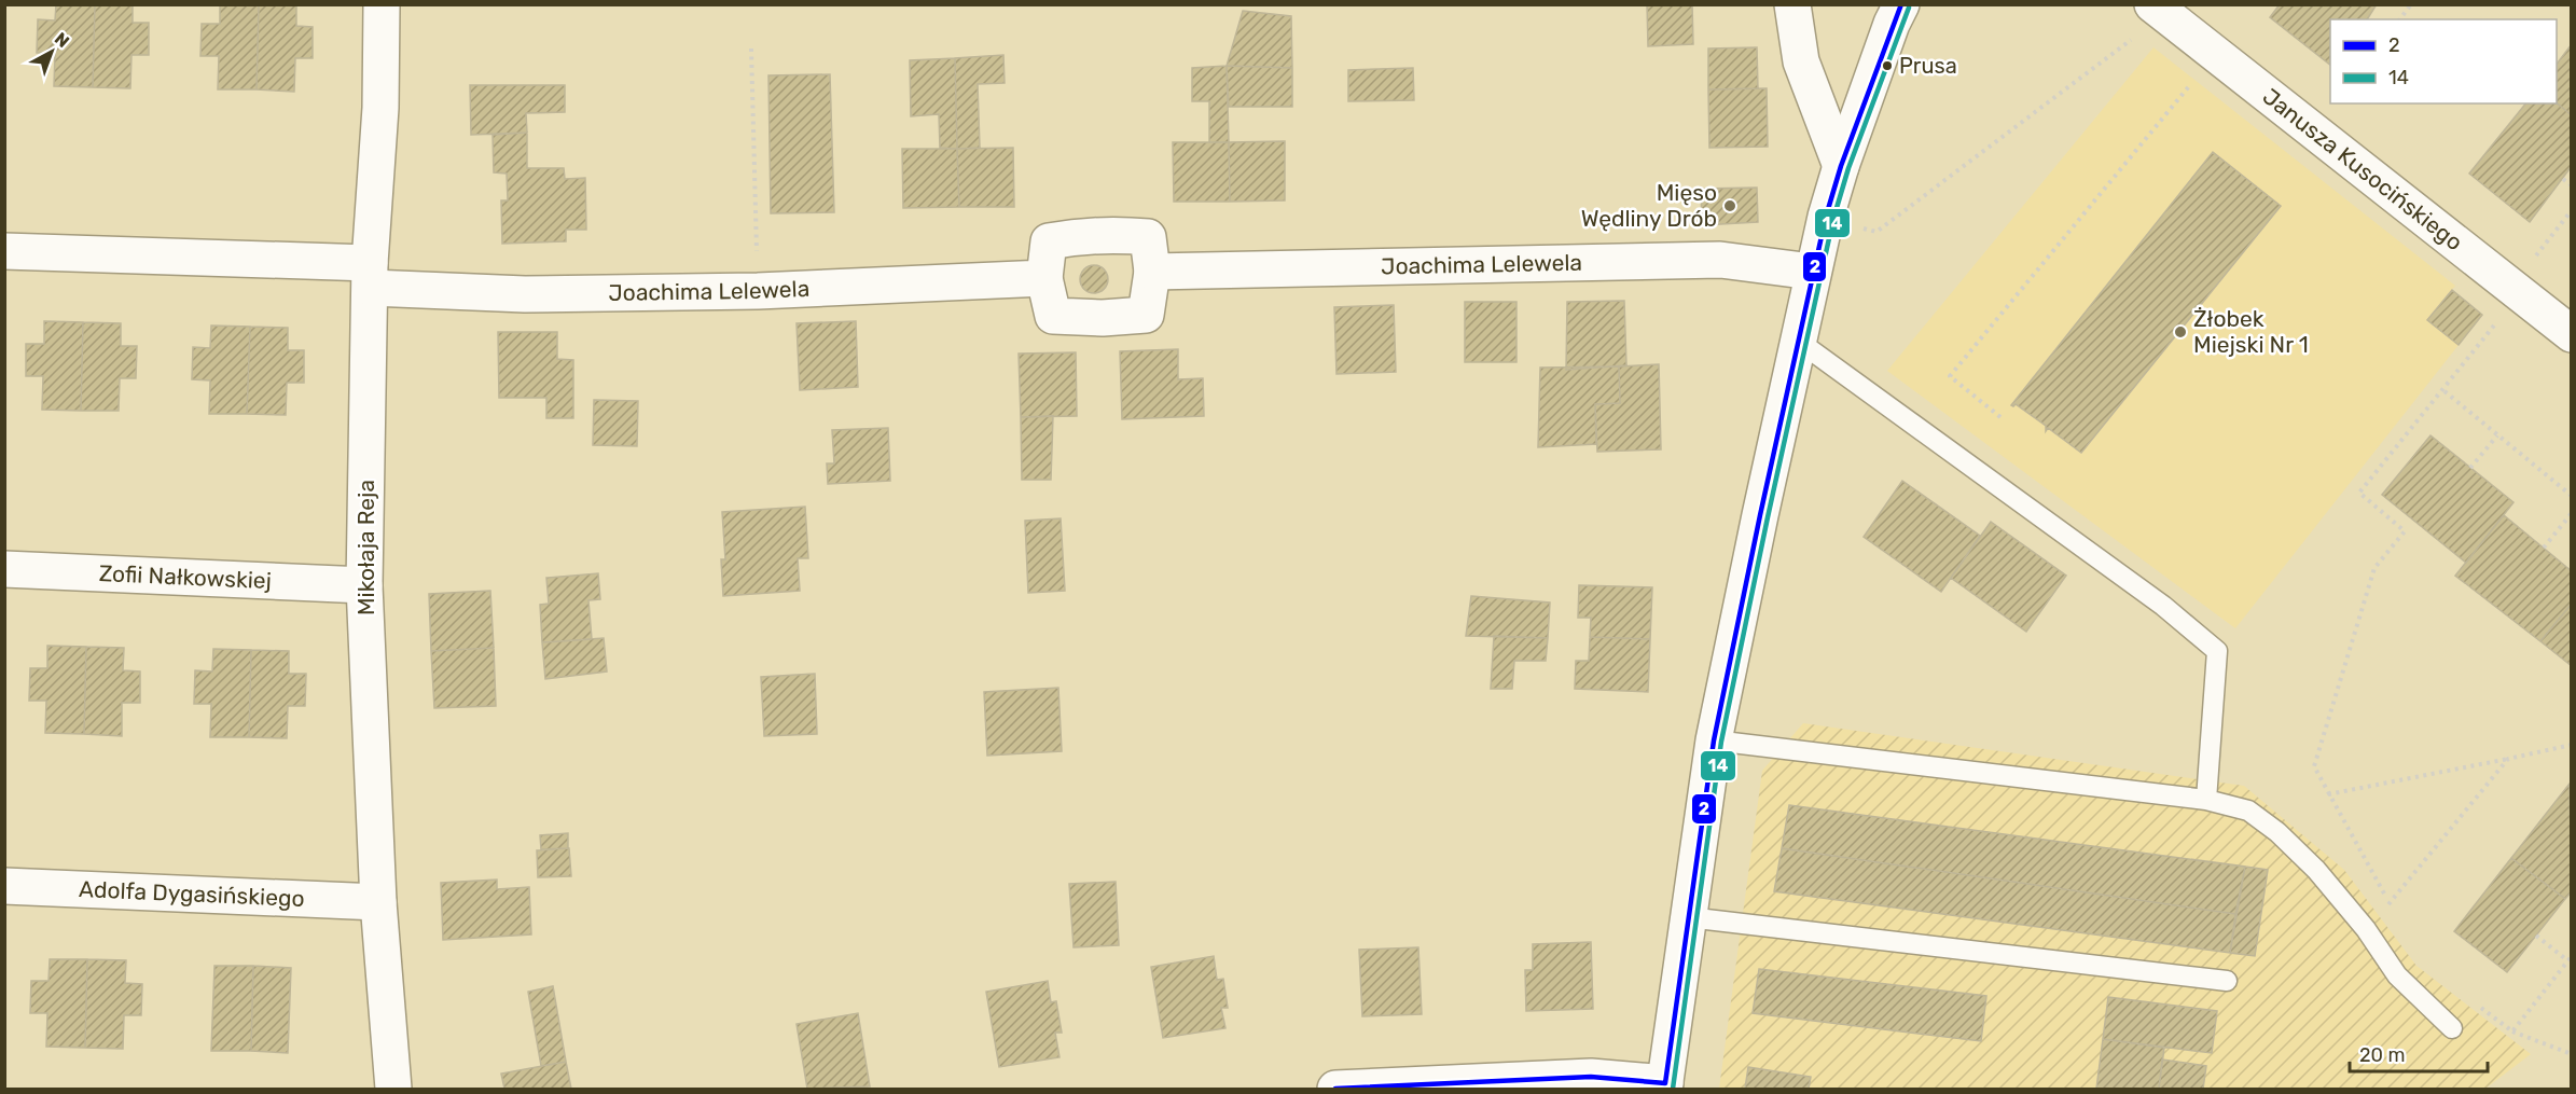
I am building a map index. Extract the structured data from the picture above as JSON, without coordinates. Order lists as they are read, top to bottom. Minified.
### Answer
{"streets":{"street":["Janusza Kusocińskiego","Joachima Lelewela","Mikołaja Reja","Zofii Nałkowskiej","Adolfa Dygasińskiego"]},"crossings":[["Joachima Lelewela","Mikołaja Reja"],["Mikołaja Reja","Zofii Nałkowskiej"],["Mikołaja Reja","Adolfa Dygasińskiego"]],"places":["Prusa","Mięso Wędliny Drób","Żłobek Miejski Nr 1"],"lines":["transit line 2","transit line 14"],"legend":["2","14"],"scale_bar":"20 m","north":"top right"}
